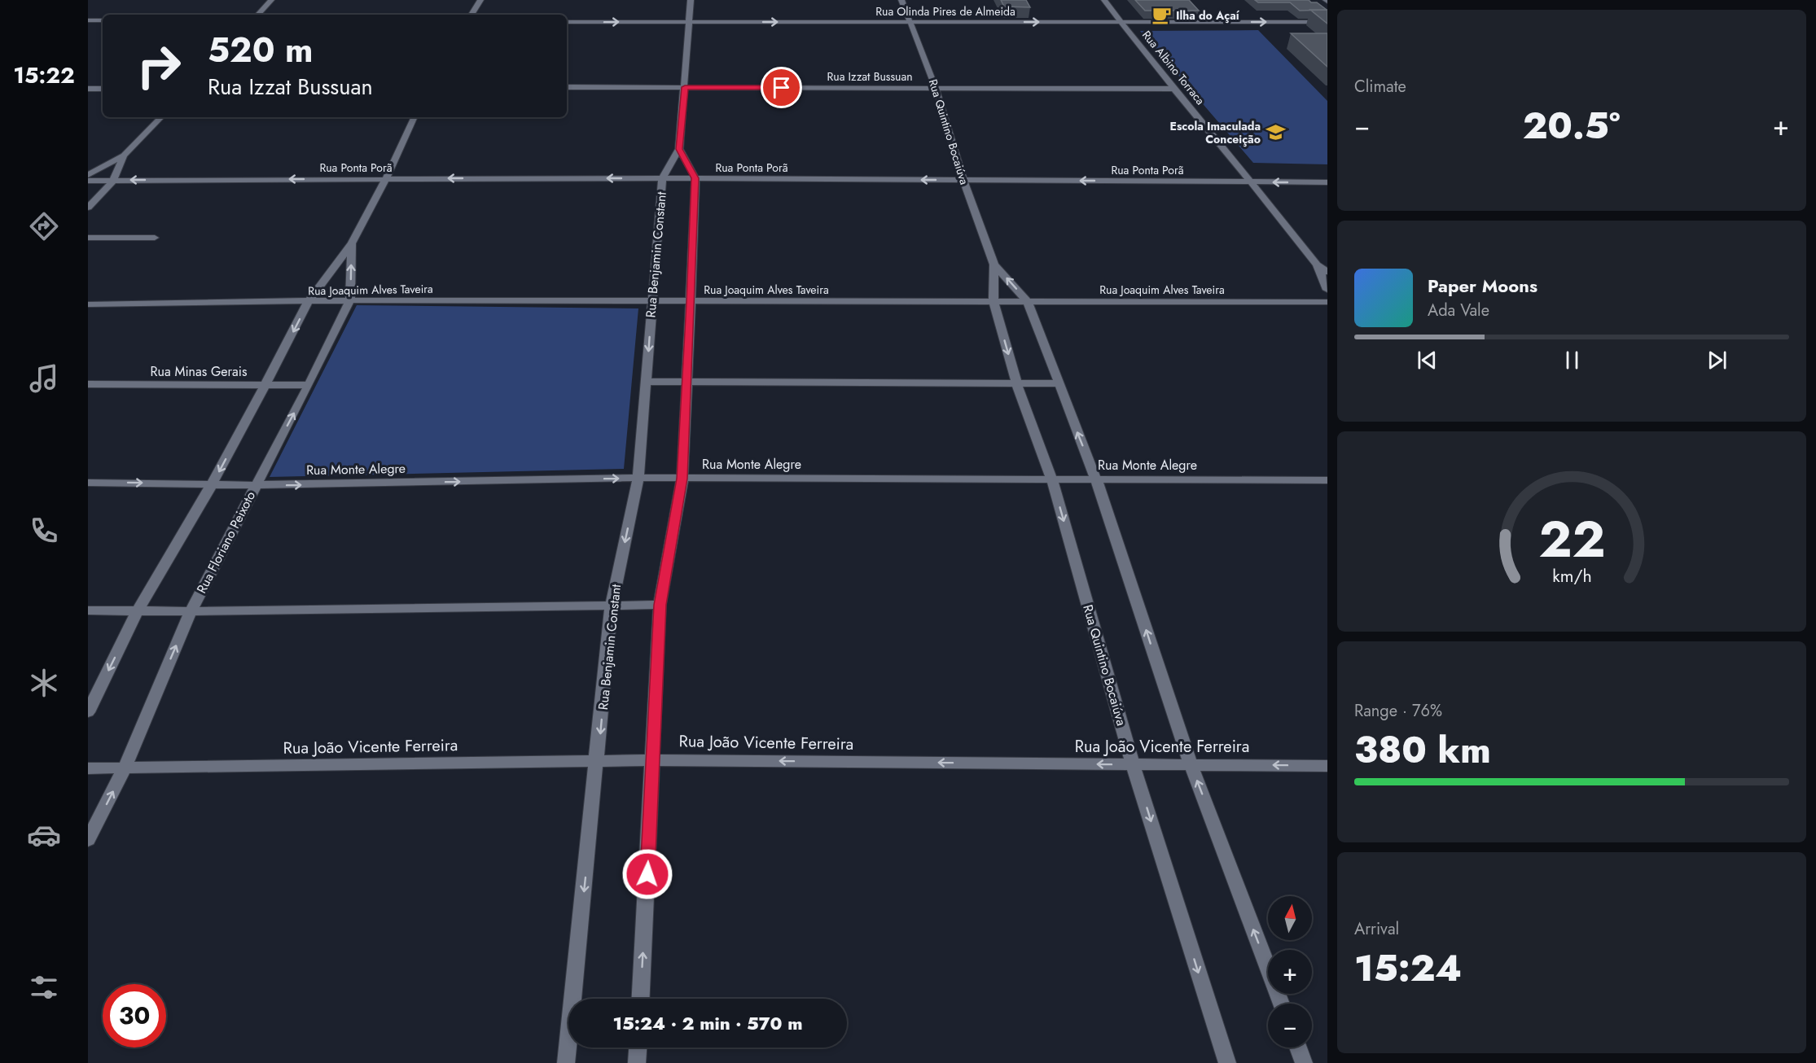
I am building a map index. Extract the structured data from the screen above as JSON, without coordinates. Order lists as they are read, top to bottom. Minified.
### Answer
{"streets":{"street":["Rua Olinda Pires de Almeida","Rua Albino Torraca","Rua Izzat Bussuan","Rua Quintino Bocaiúva","Rua Ponta Porã","Rua Benjamin Constant","Rua Joaquim Alves Taveira","Rua Minas Gerais","Rua Monte Alegre","Rua Floriano Peixoto","Rua João Vicente Ferreira"]},"crossings":[["Rua Olinda Pires de Almeida","Rua Albino Torraca"],["Rua Olinda Pires de Almeida","Rua Quintino Bocaiúva"],["Rua Olinda Pires de Almeida","Rua Benjamin Constant"],["Rua Albino Torraca","Rua Izzat Bussuan"],["Rua Albino Torraca","Rua Ponta Porã"],["Rua Izzat Bussuan","Rua Quintino Bocaiúva"],["Rua Izzat Bussuan","Rua Benjamin Constant"],["Rua Quintino Bocaiúva","Rua Ponta Porã"],["Rua Quintino Bocaiúva","Rua Joaquim Alves Taveira"],["Rua Quintino Bocaiúva","Rua Monte Alegre"],["Rua Quintino Bocaiúva","Rua João Vicente Ferreira"],["Rua Ponta Porã","Rua Benjamin Constant"],["Rua Ponta Porã","Rua Floriano Peixoto"],["Rua Benjamin Constant","Rua Joaquim Alves Taveira"],["Rua Benjamin Constant","Rua Monte Alegre"],["Rua Benjamin Constant","Rua João Vicente Ferreira"],["Rua Joaquim Alves Taveira","Rua Floriano Peixoto"],["Rua Minas Gerais","Rua Floriano Peixoto"],["Rua Monte Alegre","Rua Floriano Peixoto"],["Rua Floriano Peixoto","Rua João Vicente Ferreira"]],"one_way":["Rua Olinda Pires de Almeida","Rua Ponta Porã","Rua Monte Alegre","Rua João Vicente Ferreira"],"places":{"cafe":["Ilha do Açaí"],"school or university":["Escola Imaculada Conceição"]},"north":"top","page":{"tabs":"15:22","tile":["Climate",["Range · 76%","380 km"],["Arrival","15:24"]],"turn":["520 m","Rua Izzat Bussuan"],"heat":["−","20.5°","+"],"song":["Paper Moons","Ada Vale"],"map_buttons":["+","−"],"limit":"30","trip":"15:24 · 2 min · 570 m","gauge":["22","km/h"]}}
